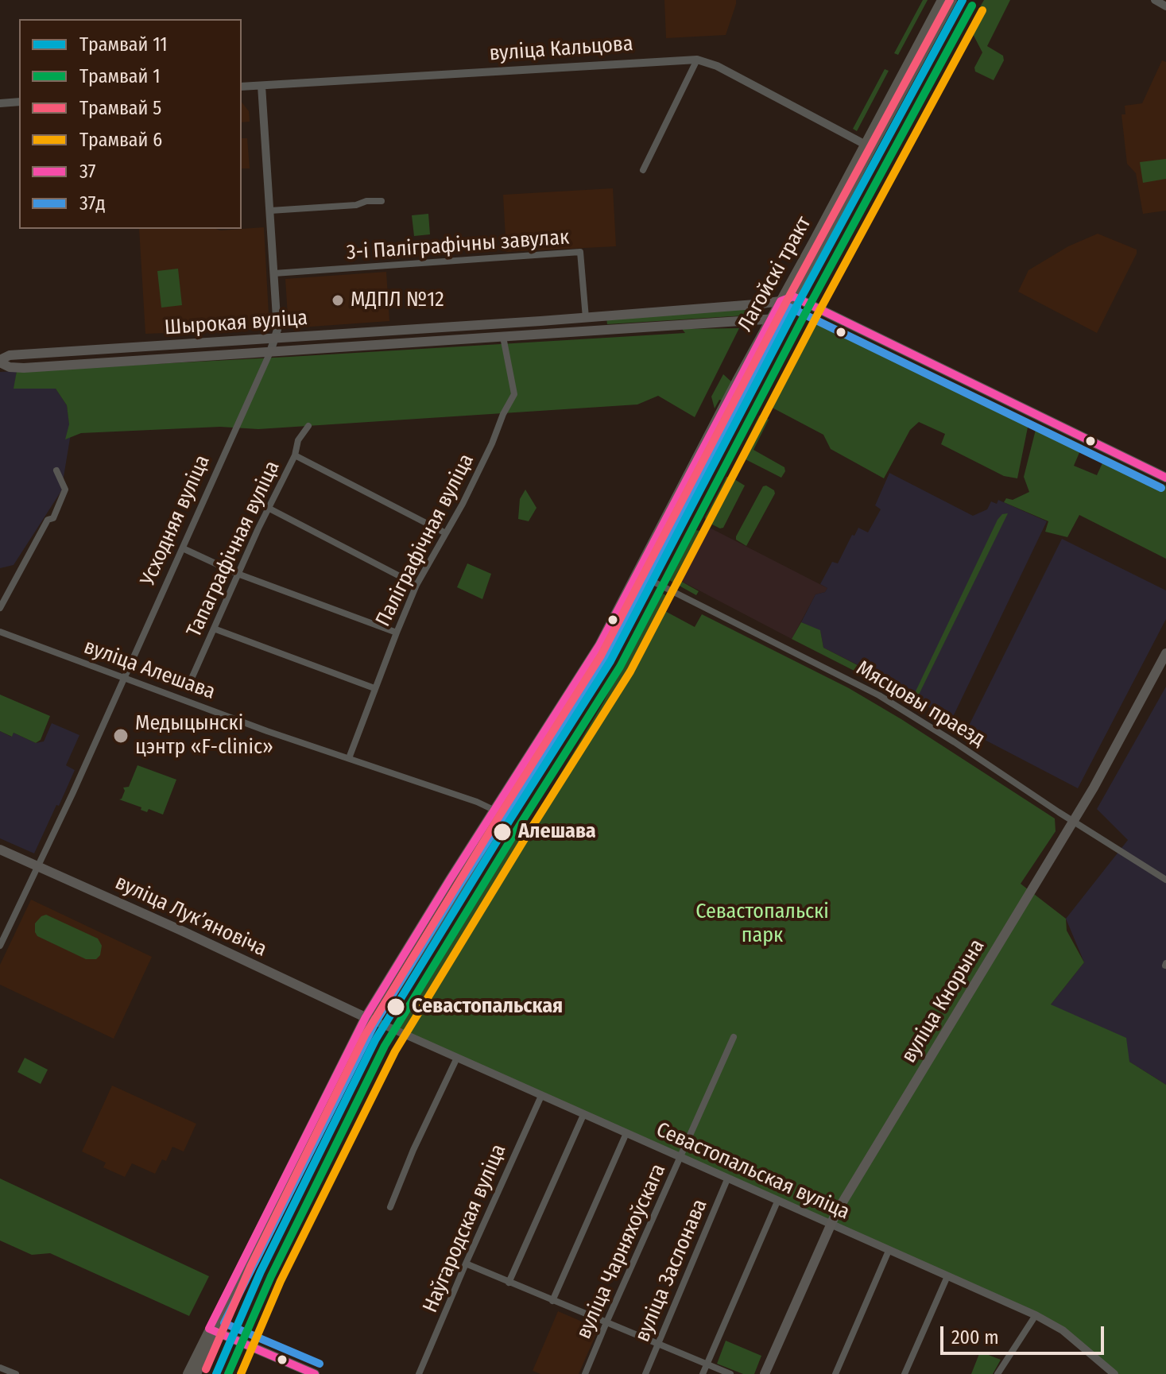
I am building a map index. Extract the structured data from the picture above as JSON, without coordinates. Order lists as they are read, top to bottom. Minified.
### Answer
{"streets":{"main road":["Лагойскі тракт","Шырокая вуліца","вуліца Лукʼяновіча","вуліца Кнорына"],"street":["вуліца Кальцова","3-і Паліграфічны завулак","Усходняя вуліца","Паліграфічная вуліца","Тапаграфічная вуліца","вуліца Алешава","Мясцовы праезд","Севастопальская вуліца","Наўгародская вуліца","вуліца Чарняхоўскага","вуліца Заслонава"]},"crossings":[["вуліца Кальцова","Лагойскі тракт"],["вуліца Кальцова","Усходняя вуліца"],["3-і Паліграфічны завулак","Шырокая вуліца"],["3-і Паліграфічны завулак","Усходняя вуліца"],["Лагойскі тракт","Шырокая вуліца"],["Лагойскі тракт","вуліца Алешава"],["Лагойскі тракт","Мясцовы праезд"],["Лагойскі тракт","вуліца Лукʼяновіча"],["Лагойскі тракт","Севастопальская вуліца"],["Шырокая вуліца","Усходняя вуліца"],["Шырокая вуліца","Паліграфічная вуліца"],["Усходняя вуліца","вуліца Алешава"],["Усходняя вуліца","вуліца Лукʼяновіча"],["Паліграфічная вуліца","вуліца Алешава"],["Мясцовы праезд","вуліца Кнорына"],["вуліца Лукʼяновіча","Севастопальская вуліца"],["вуліца Кнорына","Севастопальская вуліца"],["Севастопальская вуліца","Наўгародская вуліца"],["Севастопальская вуліца","вуліца Чарняхоўскага"],["Севастопальская вуліца","вуліца Заслонава"]],"parks":["Севастопальскі парк"],"places":["МДПЛ №12","Медыцынскі цэнтр «F-clinic»","Алешава","Севастопальская"],"lines":["tram line 11","tram line 5","tram line 1","tram line 6","transit line 37","transit line 37д"],"legend":["Трамвай 11","Трамвай 1","Трамвай 5","Трамвай 6","37","37д"],"scale_bar":"200 m"}
